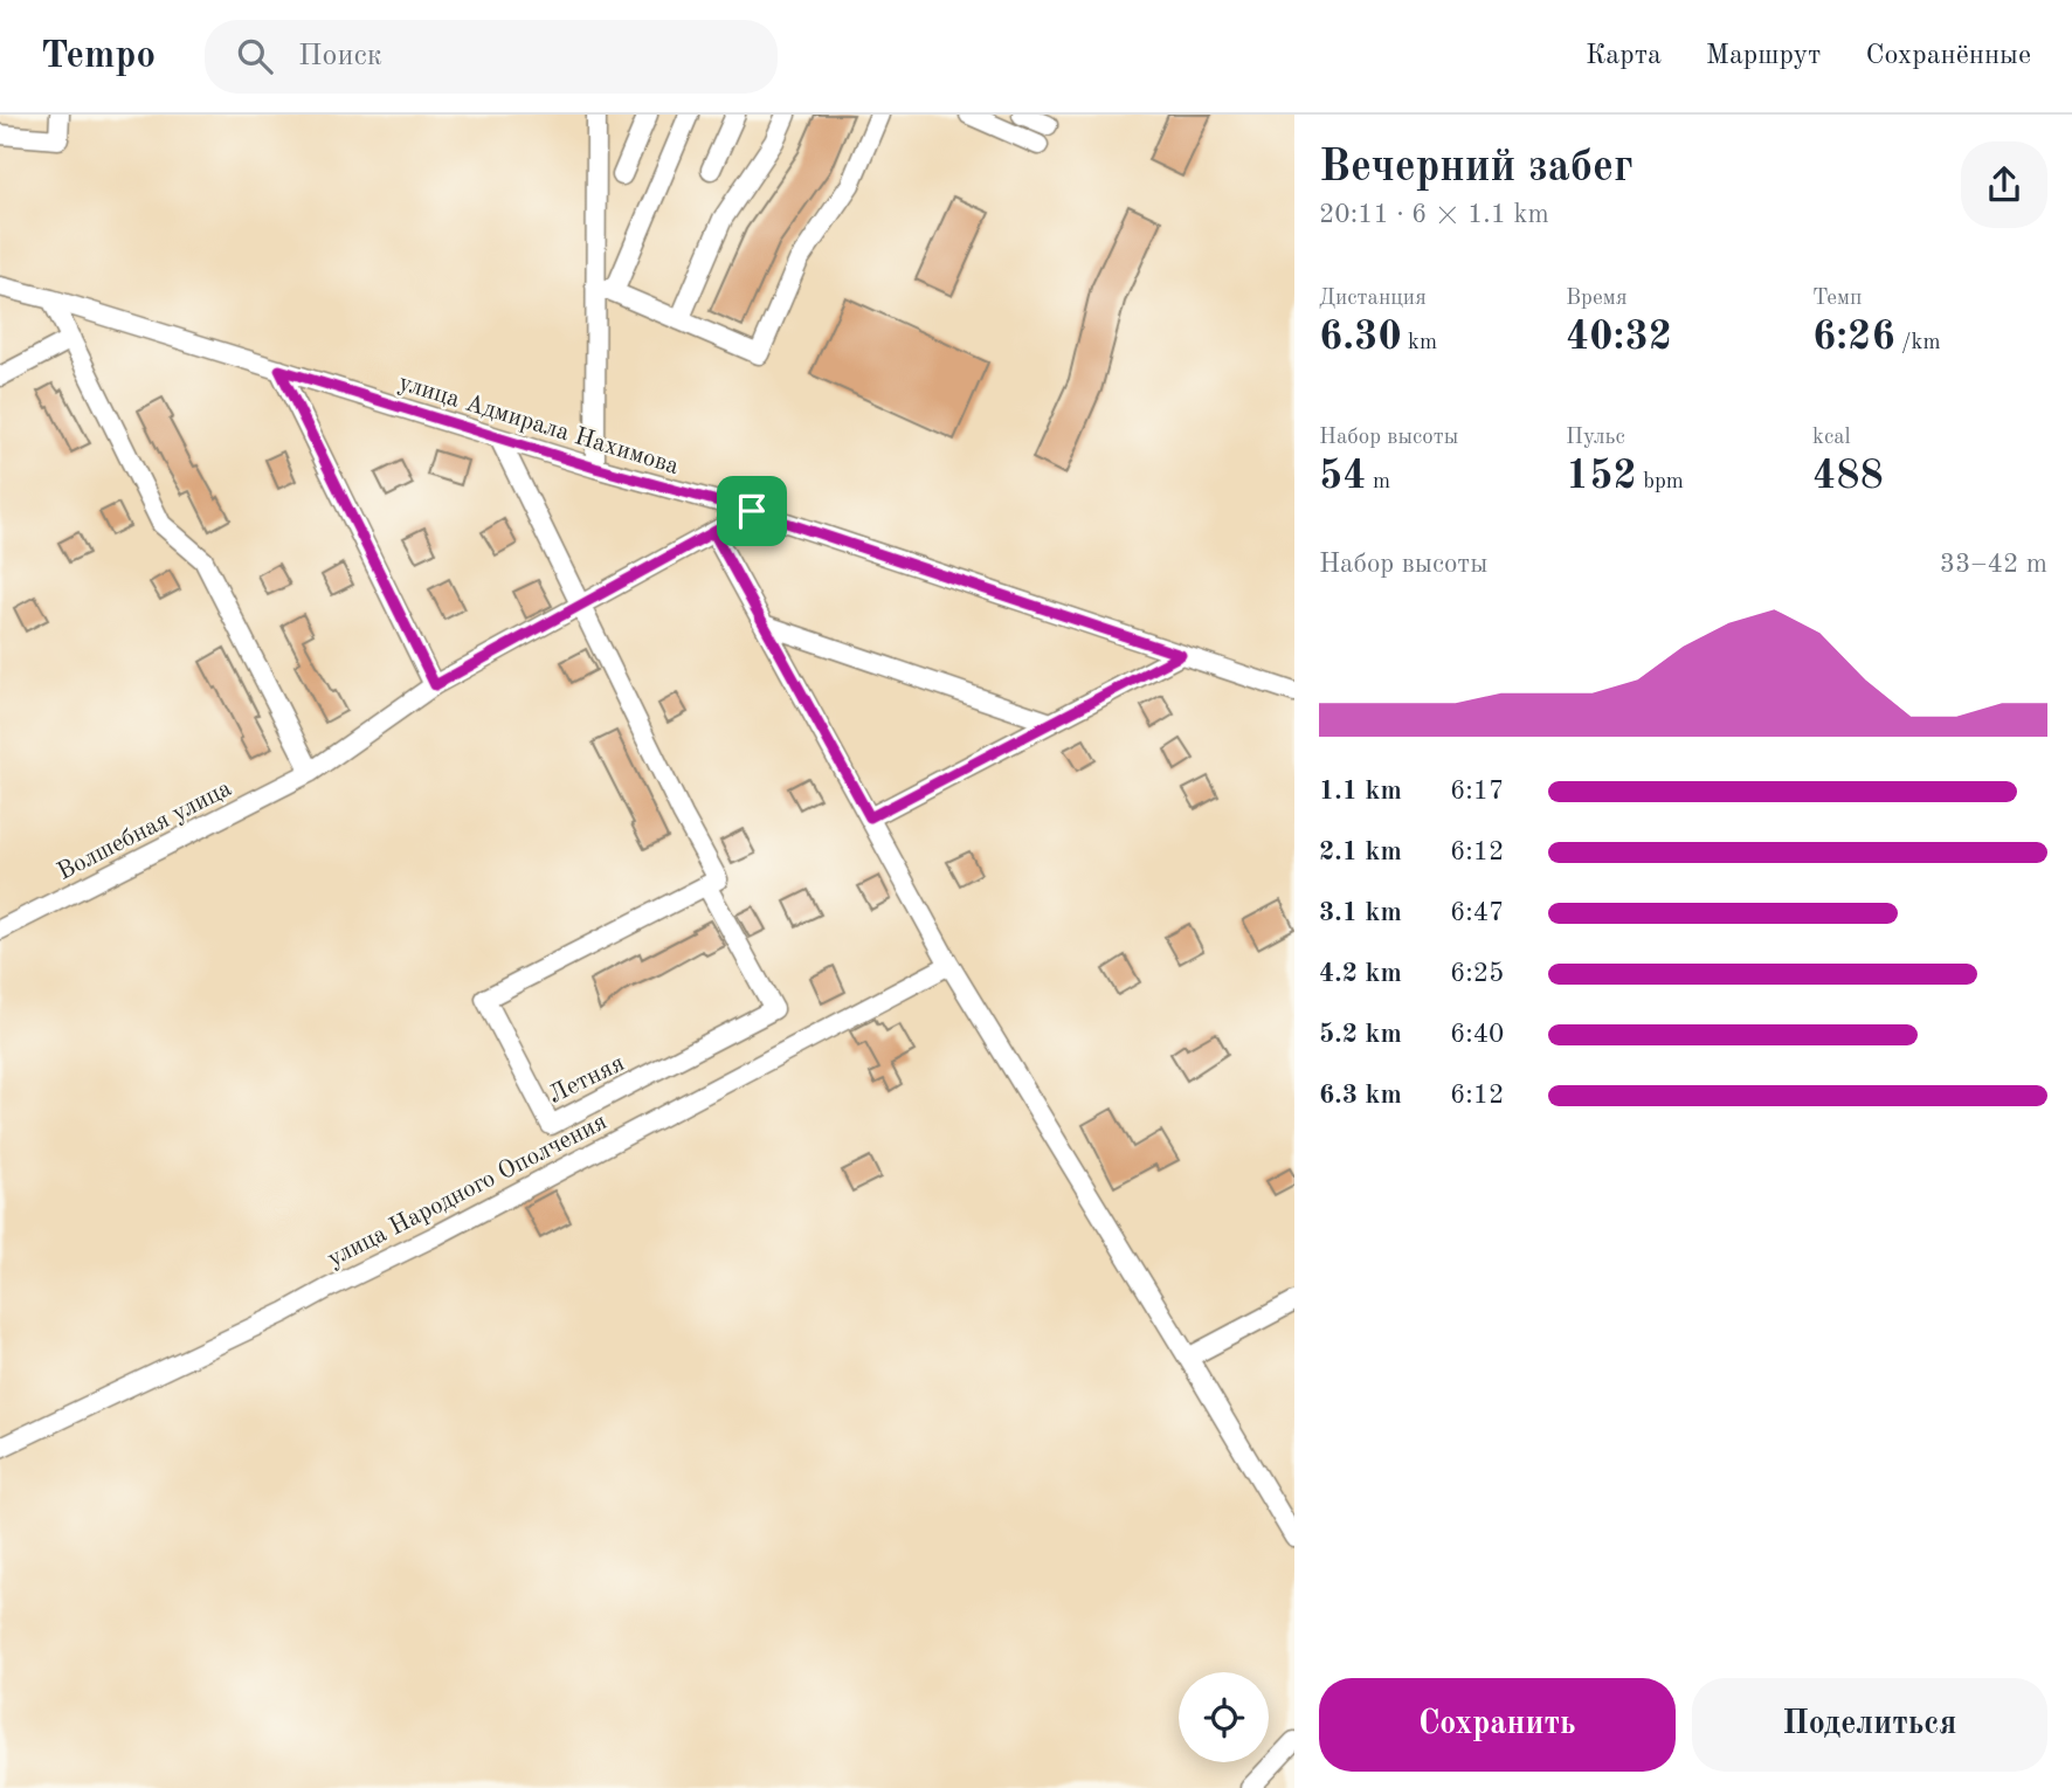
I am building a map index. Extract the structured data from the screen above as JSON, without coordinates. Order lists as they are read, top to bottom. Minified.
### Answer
{"streets":{"street":["улица Адмирала Нахимова","Волшебная улица","Летняя","улица Народного Ополчения"]},"crossings":[["улица Адмирала Нахимова","Волшебная улица"],["улица Адмирала Нахимова","Летняя"],["Волшебная улица","Летняя"]],"page":{"header":"Tempo","search":"Поиск","nav":["Карта","Маршрут","Сохранённые"],"heading":["Вечерний забег","20:11 · 6 × 1.1 km"],"stats":[["Дистанция","6.30 km"],["Время","40:32"],["Темп","6:26 /km"],["Набор высоты","54 m"],["Пульс","152 bpm"],["kcal","488"]],"chart":["Набор высоты","33–42 m"],"list":[{"name":"1.1 km","note":"6:17"},{"name":"2.1 km","note":"6:12"},{"name":"3.1 km","note":"6:47"},{"name":"4.2 km","note":"6:25"},{"name":"5.2 km","note":"6:40"},{"name":"6.3 km","note":"6:12"}],"buttons":["Сохранить","Поделиться"]}}
